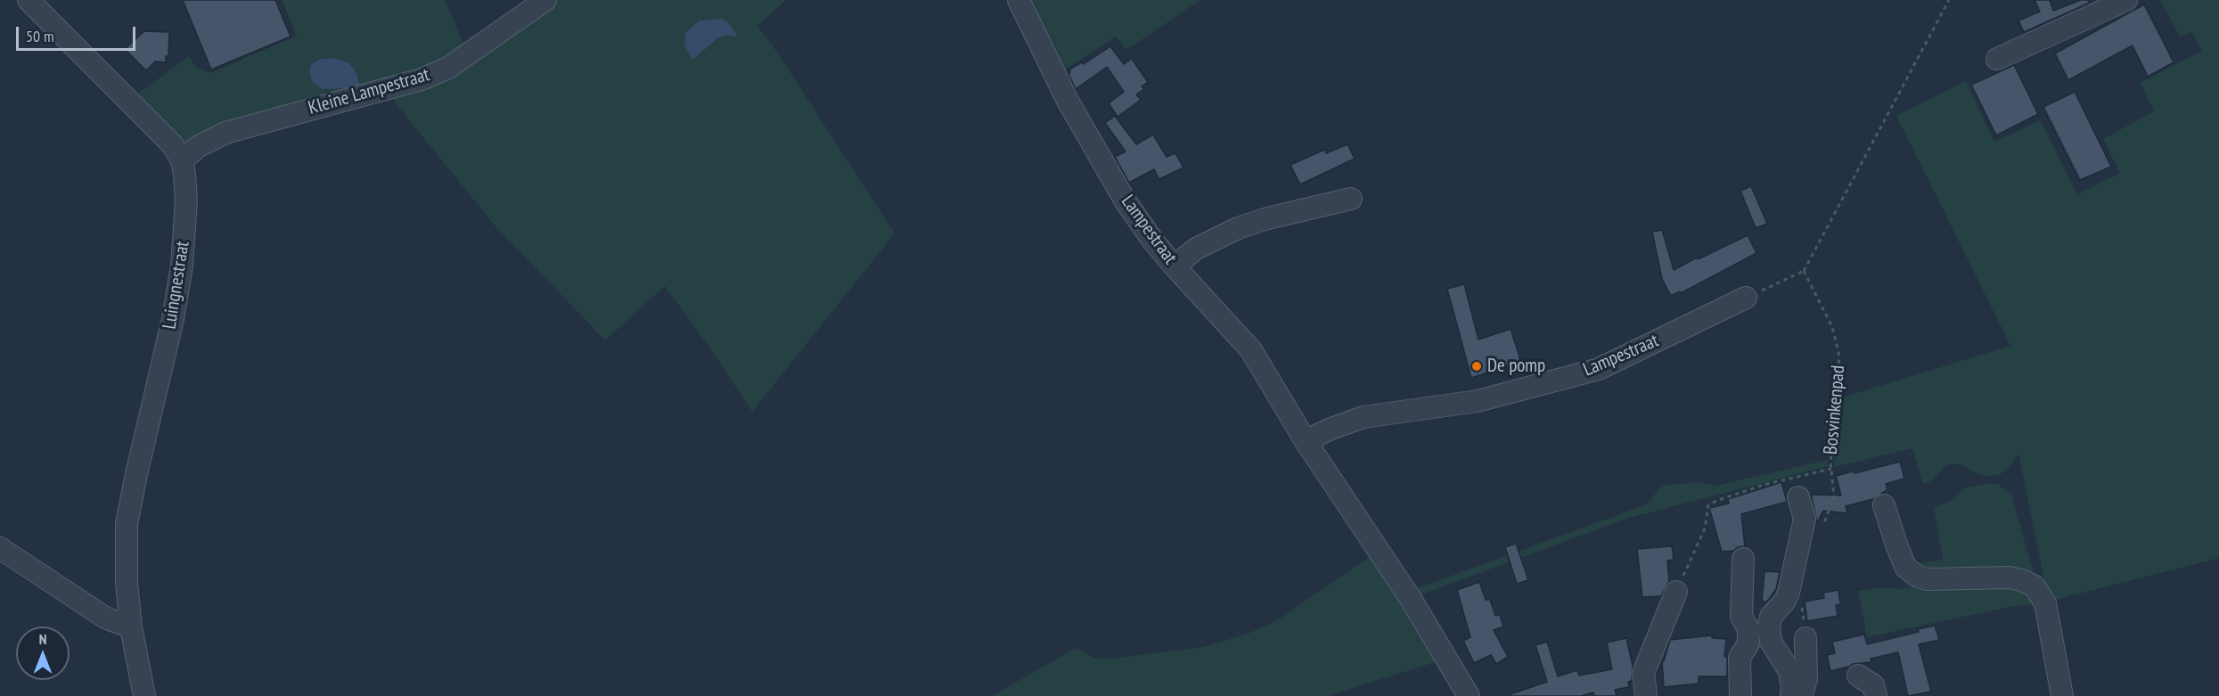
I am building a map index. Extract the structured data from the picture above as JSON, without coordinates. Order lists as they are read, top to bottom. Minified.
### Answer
{"streets":{"street":["Kleine Lampestraat","Lampestraat","Luingnestraat"],"path":["Bosvinkenpad"]},"crossings":[["Kleine Lampestraat","Luingnestraat"]],"places":["De pomp"],"scale_bar":"50 m","north":"top"}
